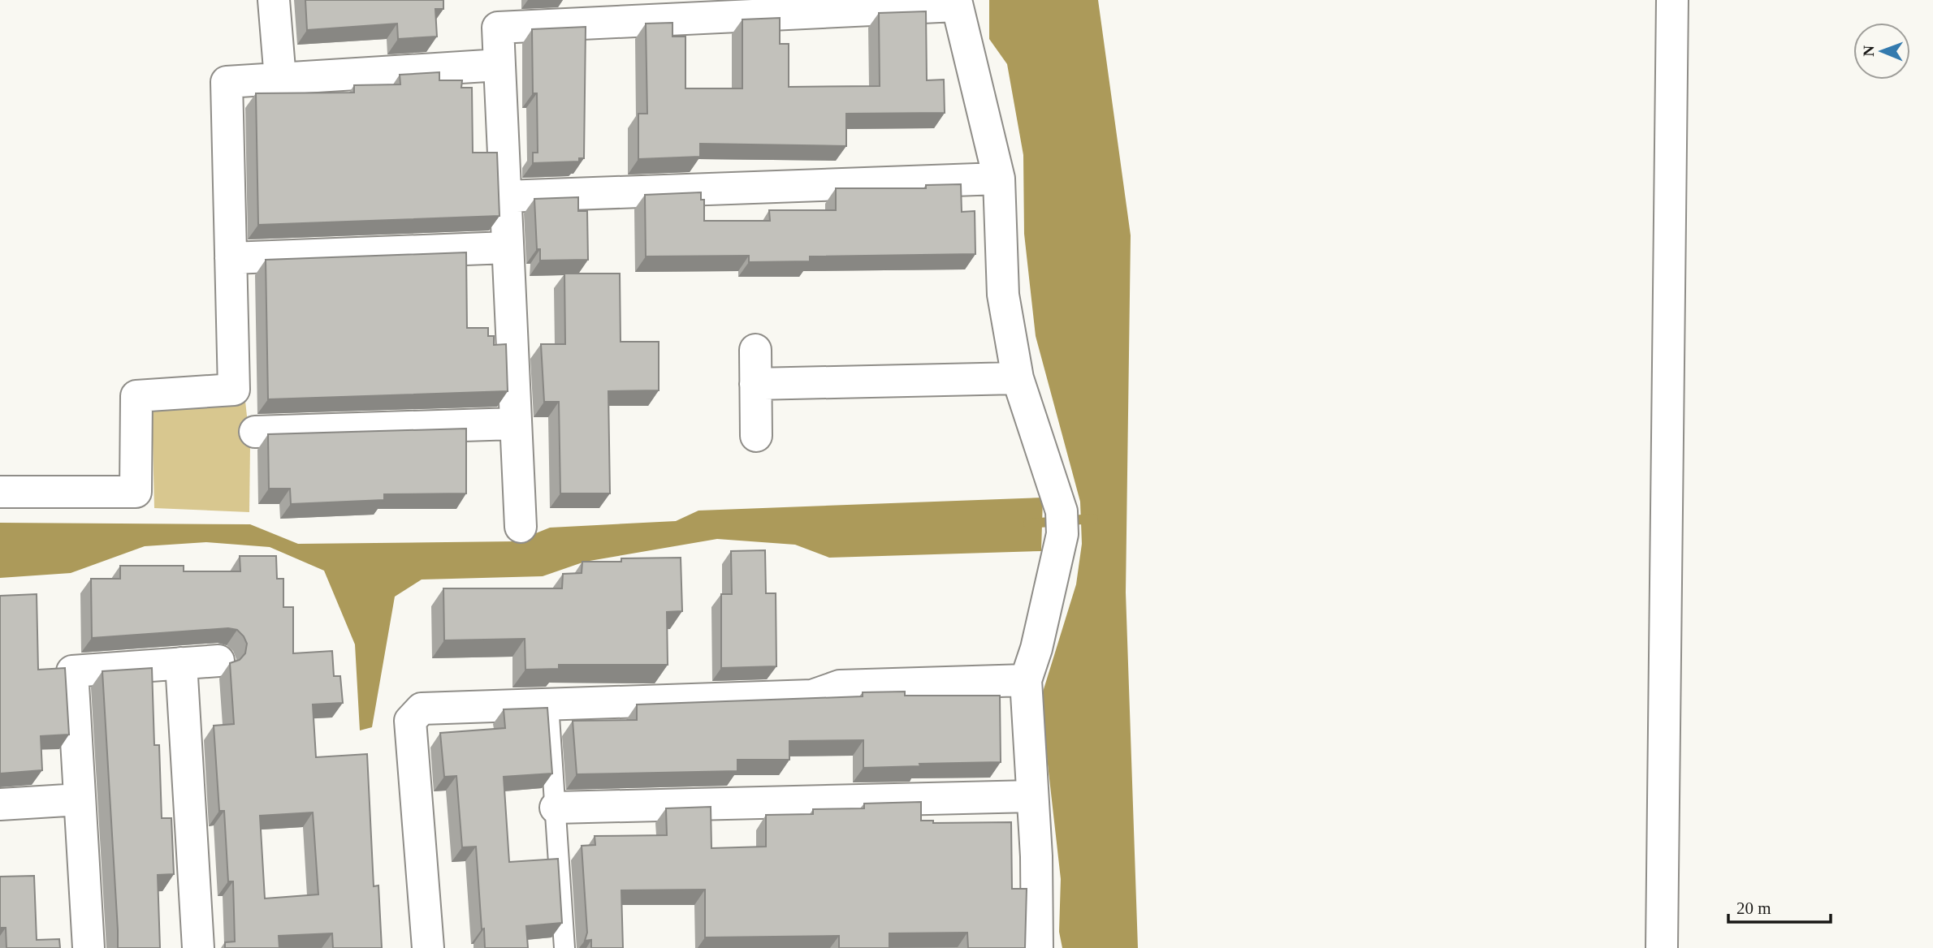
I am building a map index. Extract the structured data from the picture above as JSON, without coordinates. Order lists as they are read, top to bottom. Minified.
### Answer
{"scale_bar":"20 m","north":"left"}
